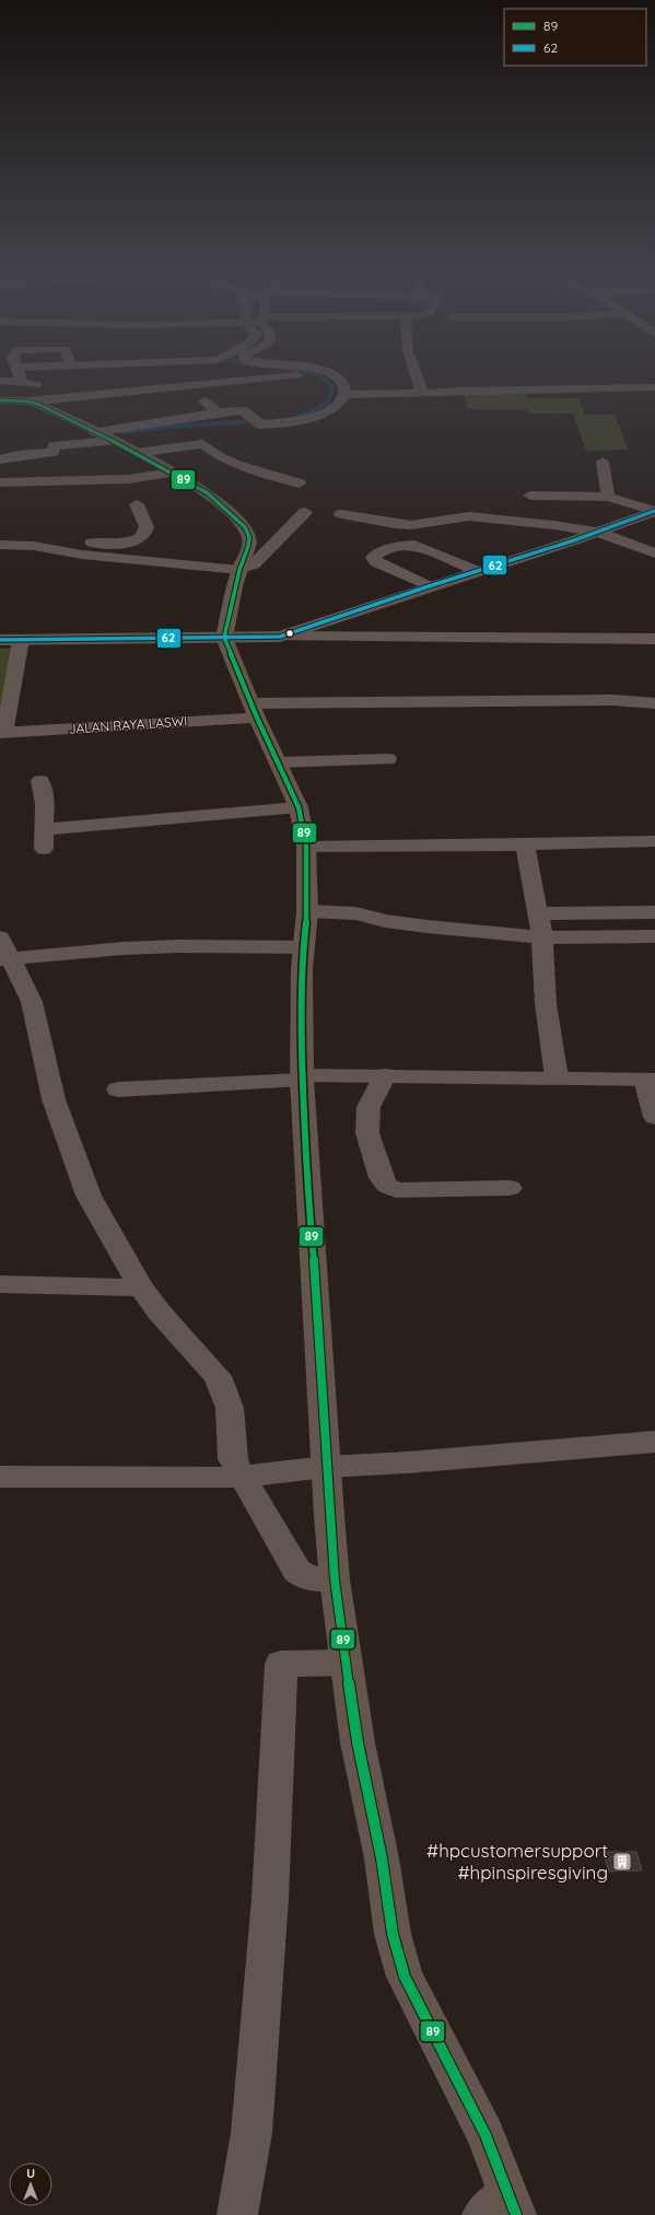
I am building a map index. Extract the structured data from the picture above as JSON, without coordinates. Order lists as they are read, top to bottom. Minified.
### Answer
{"streets":{"main road":["JALAN RAYA LASWI"]},"places":{"building":["#hpcustomersupport #hpinspiresgiving"]},"lines":["transit line 89","transit line 62"],"legend":["89","62"],"north":"top"}
